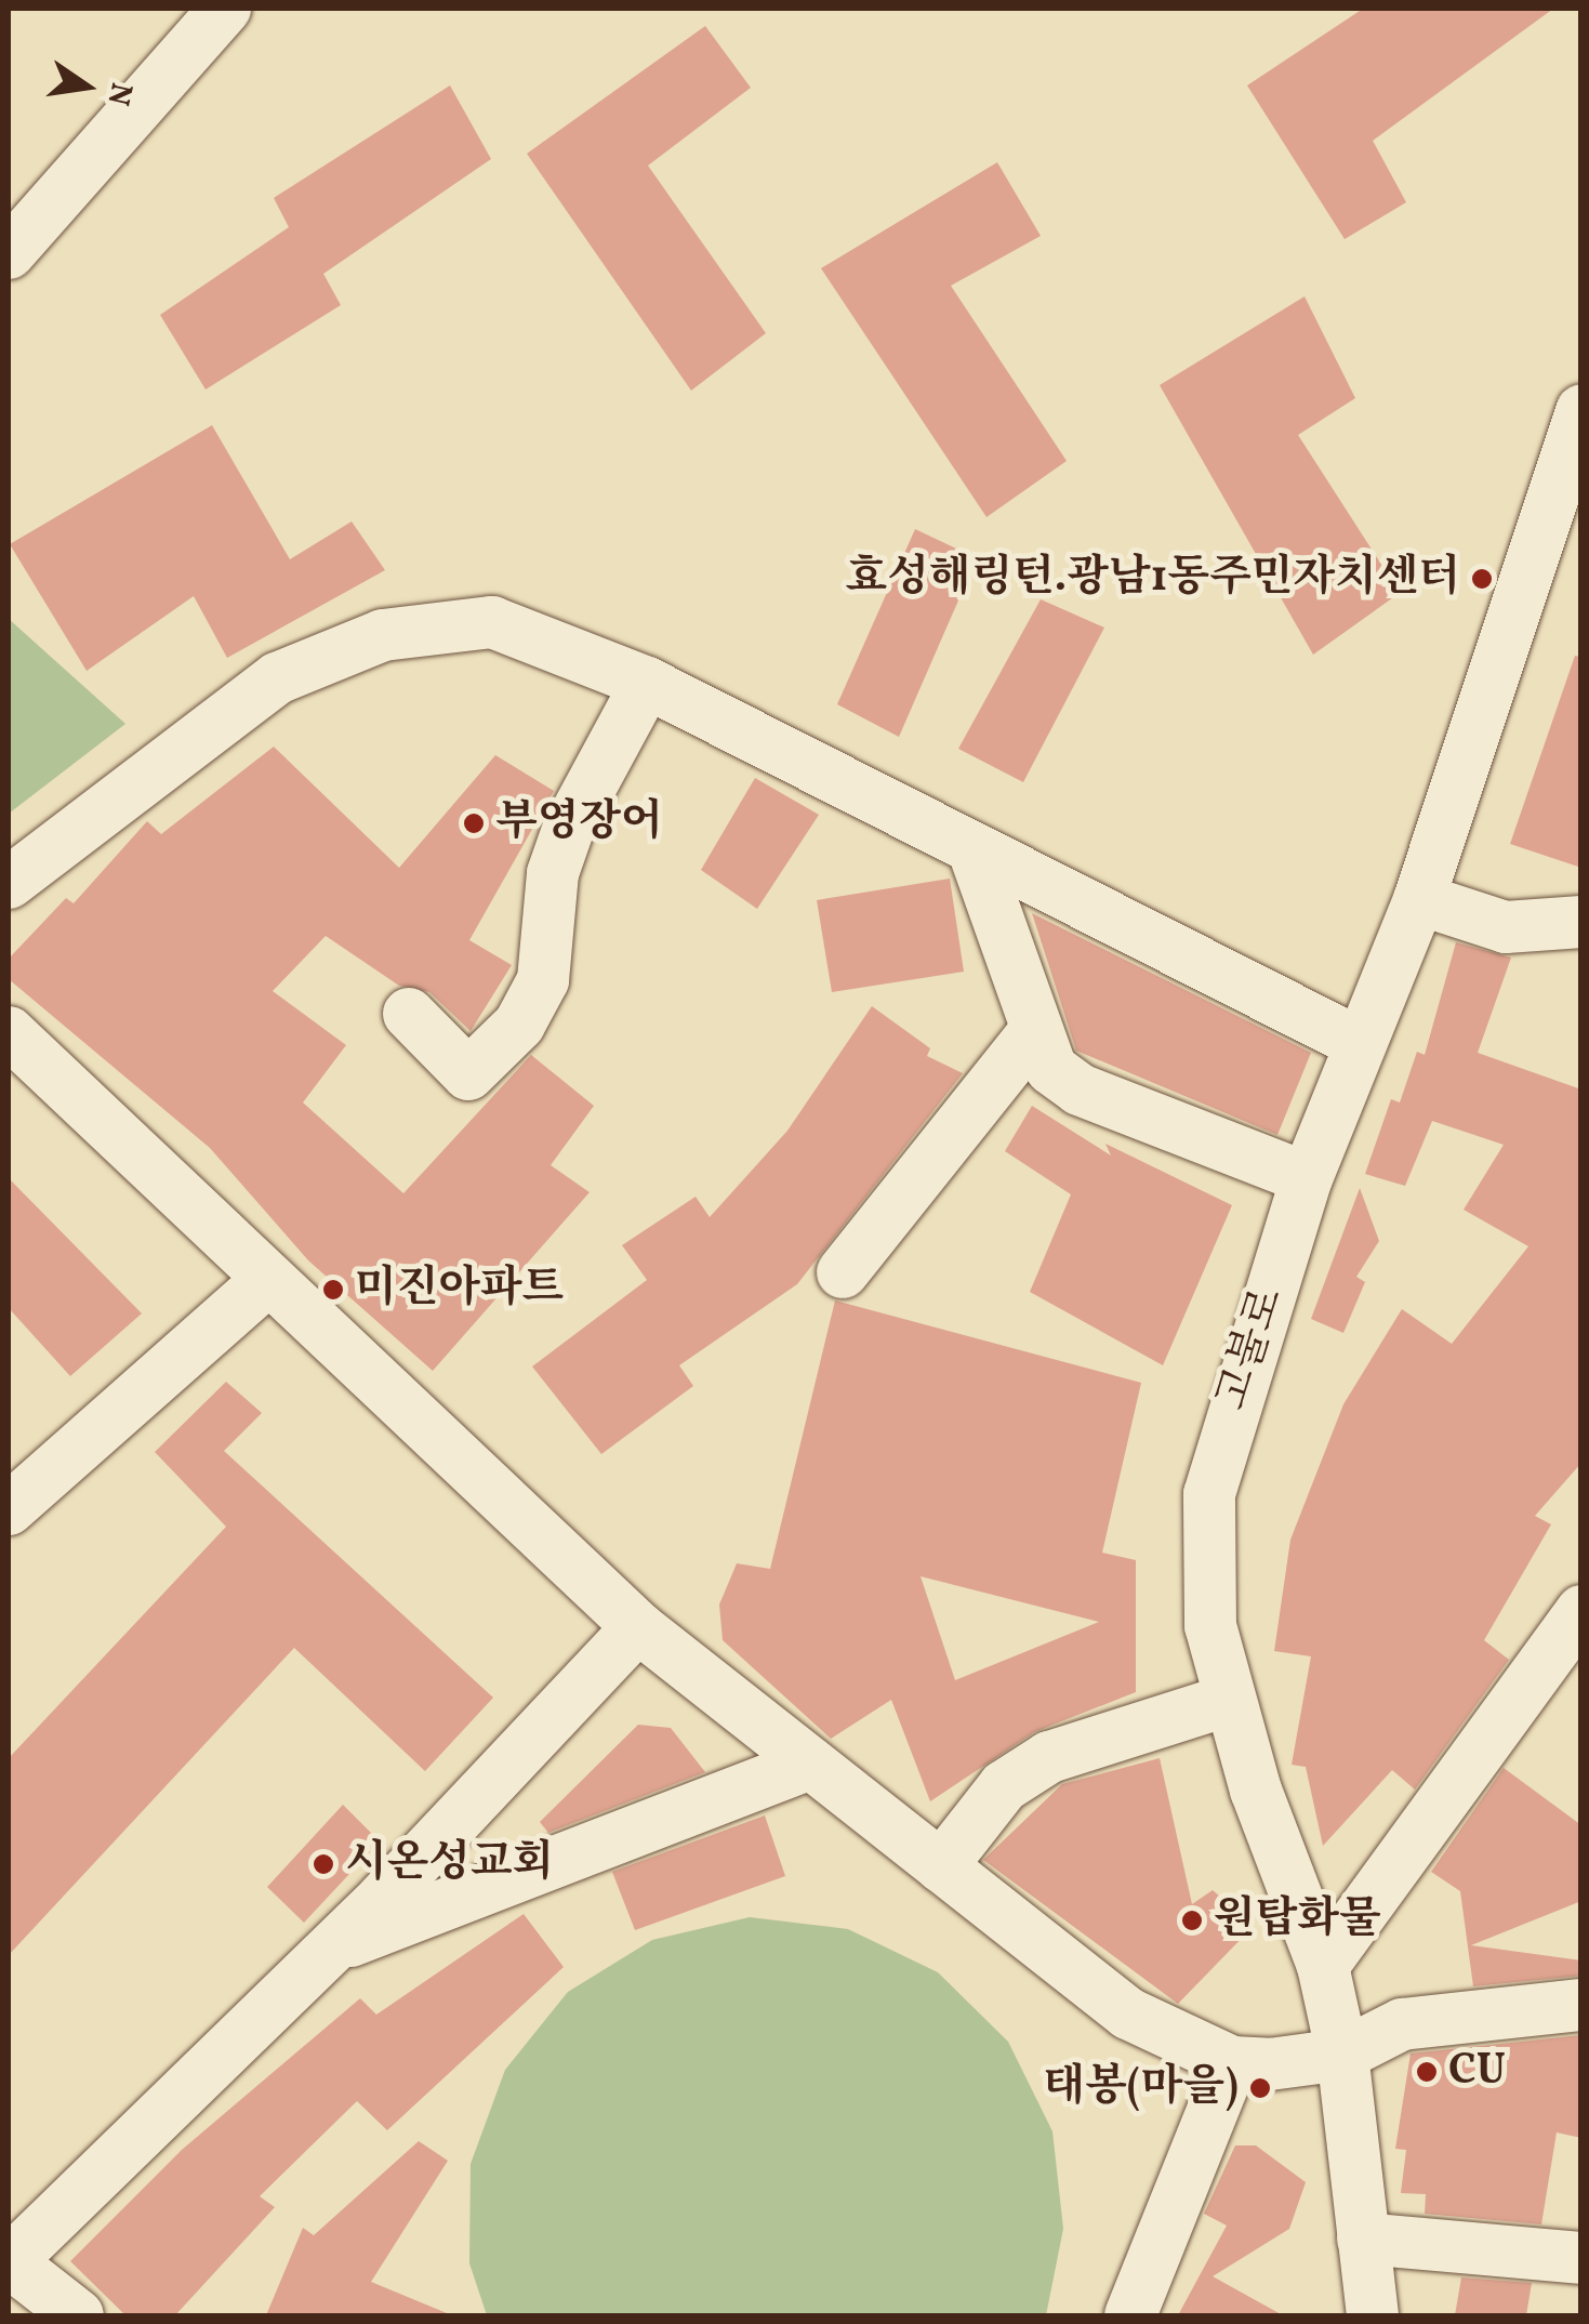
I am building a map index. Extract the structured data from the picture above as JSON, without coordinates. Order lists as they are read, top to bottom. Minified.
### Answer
{"streets":{"street":["고불로"]},"places":["효성해링턴.광남1동주민자치센터","부영장어","미진아파트","시온성교회","원탑화물","CU","태봉(마을)"],"north":"right"}
